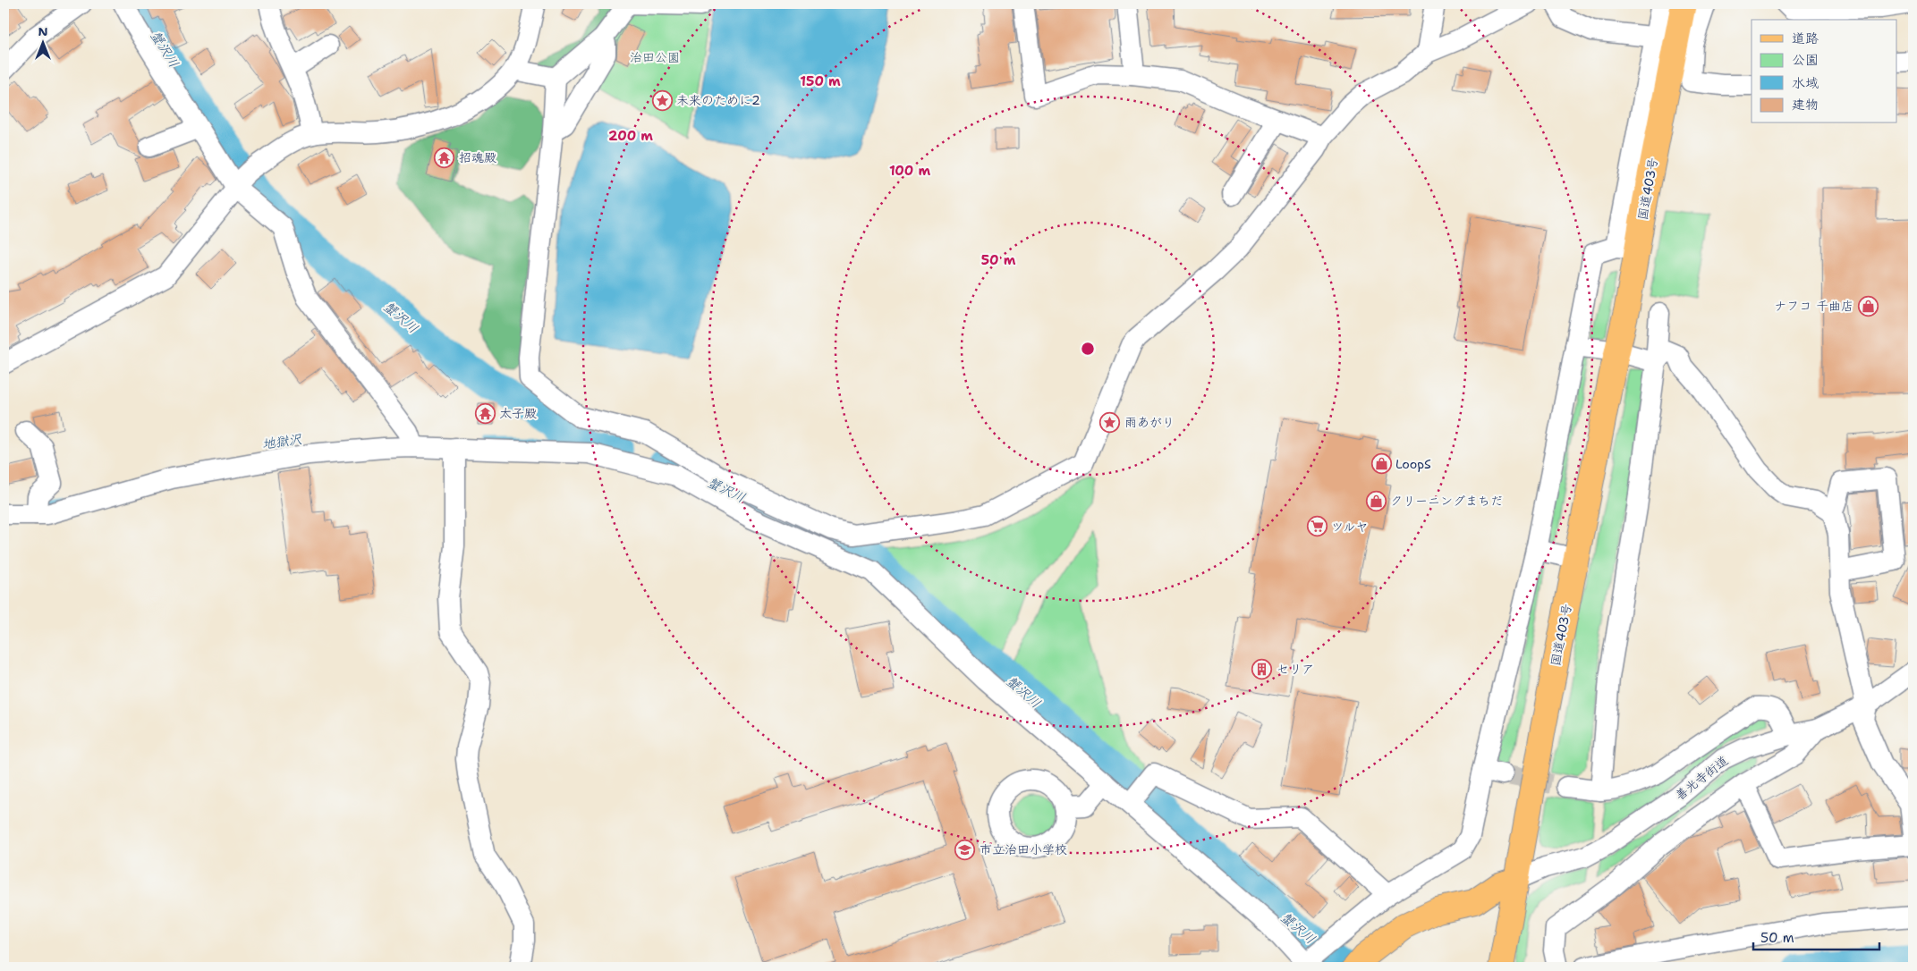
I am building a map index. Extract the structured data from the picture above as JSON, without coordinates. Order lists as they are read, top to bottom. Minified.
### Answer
{"streets":{"main road":["国道403号"],"street":["善光寺街道"]},"crossings":[["国道403号","善光寺街道"]],"water":["蟹沢川","地獄沢"],"parks":["治田公園"],"places":{"place":["未来のために2","雨あがり"],"temple":["招魂殿","太子殿"],"shop":["ナフコ 千曲店","LoopS","クリーニングまちだ"],"supermarket":["ツルヤ"],"building":["セリア"],"school or university":["市立治田小学校"]},"legend":["道路","公園","水域","建物"],"scale_bar":"50 m","north":"top","rings":["150 m","200 m","100 m","50 m"]}
